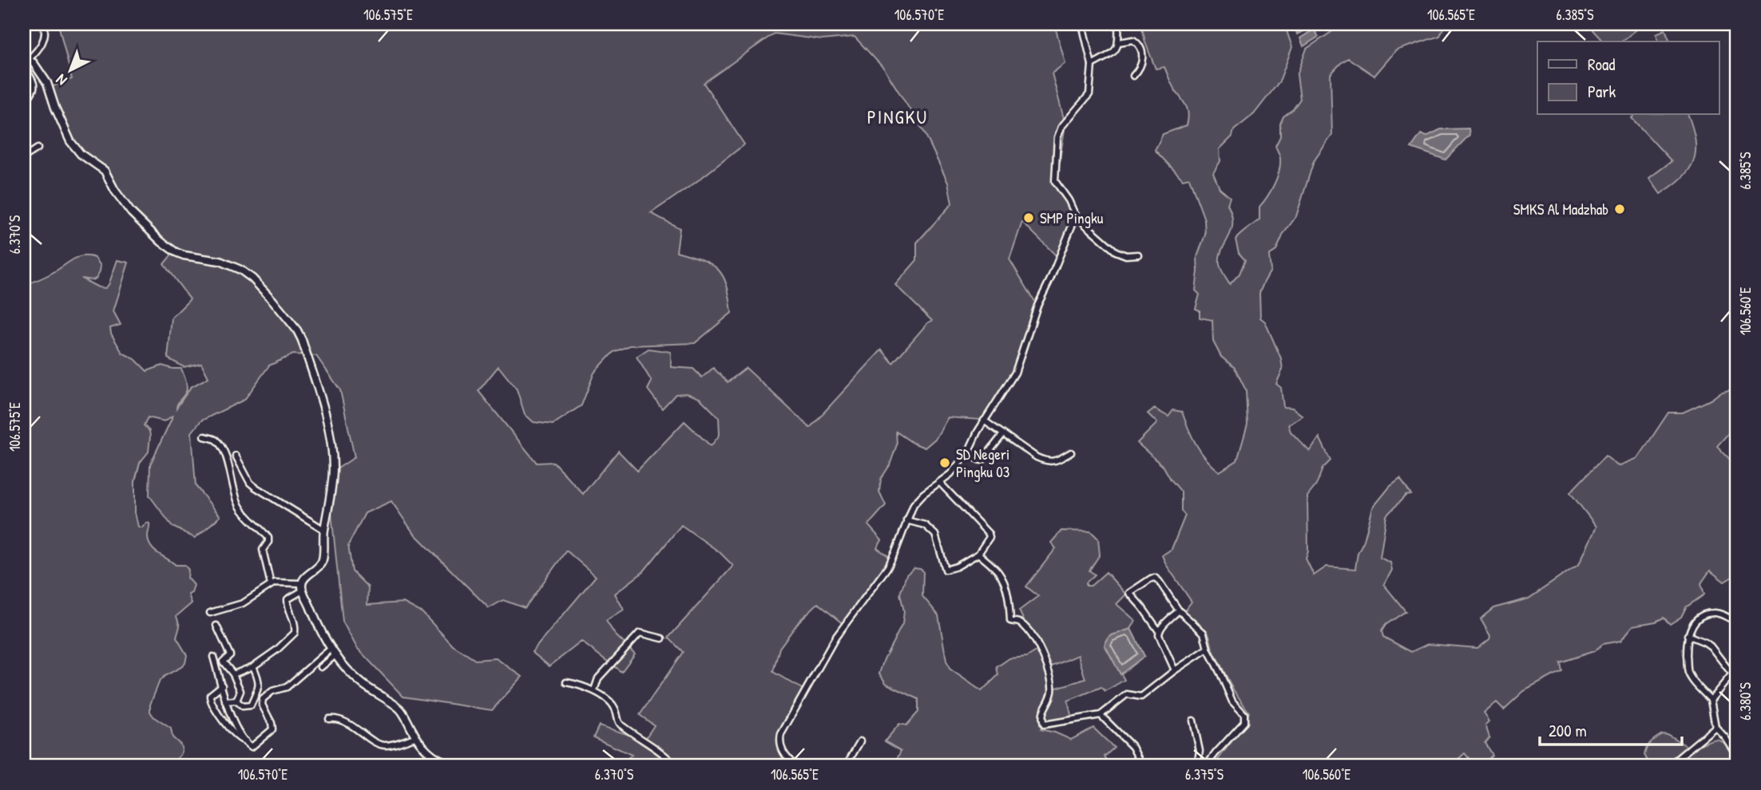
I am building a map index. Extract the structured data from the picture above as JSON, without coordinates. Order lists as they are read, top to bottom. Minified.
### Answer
{"districts":["PINGKU"],"places":["SMKS Al Madzhab","SMP Pingku","SD Negeri Pingku 03"],"legend":["Road","Park"],"scale_bar":"200 m","north":"bottom left","coordinates":["106.575°E","106.570°E","106.565°E","6.385°S","6.370°S","106.560°E","6.380°S","6.375°S"]}
